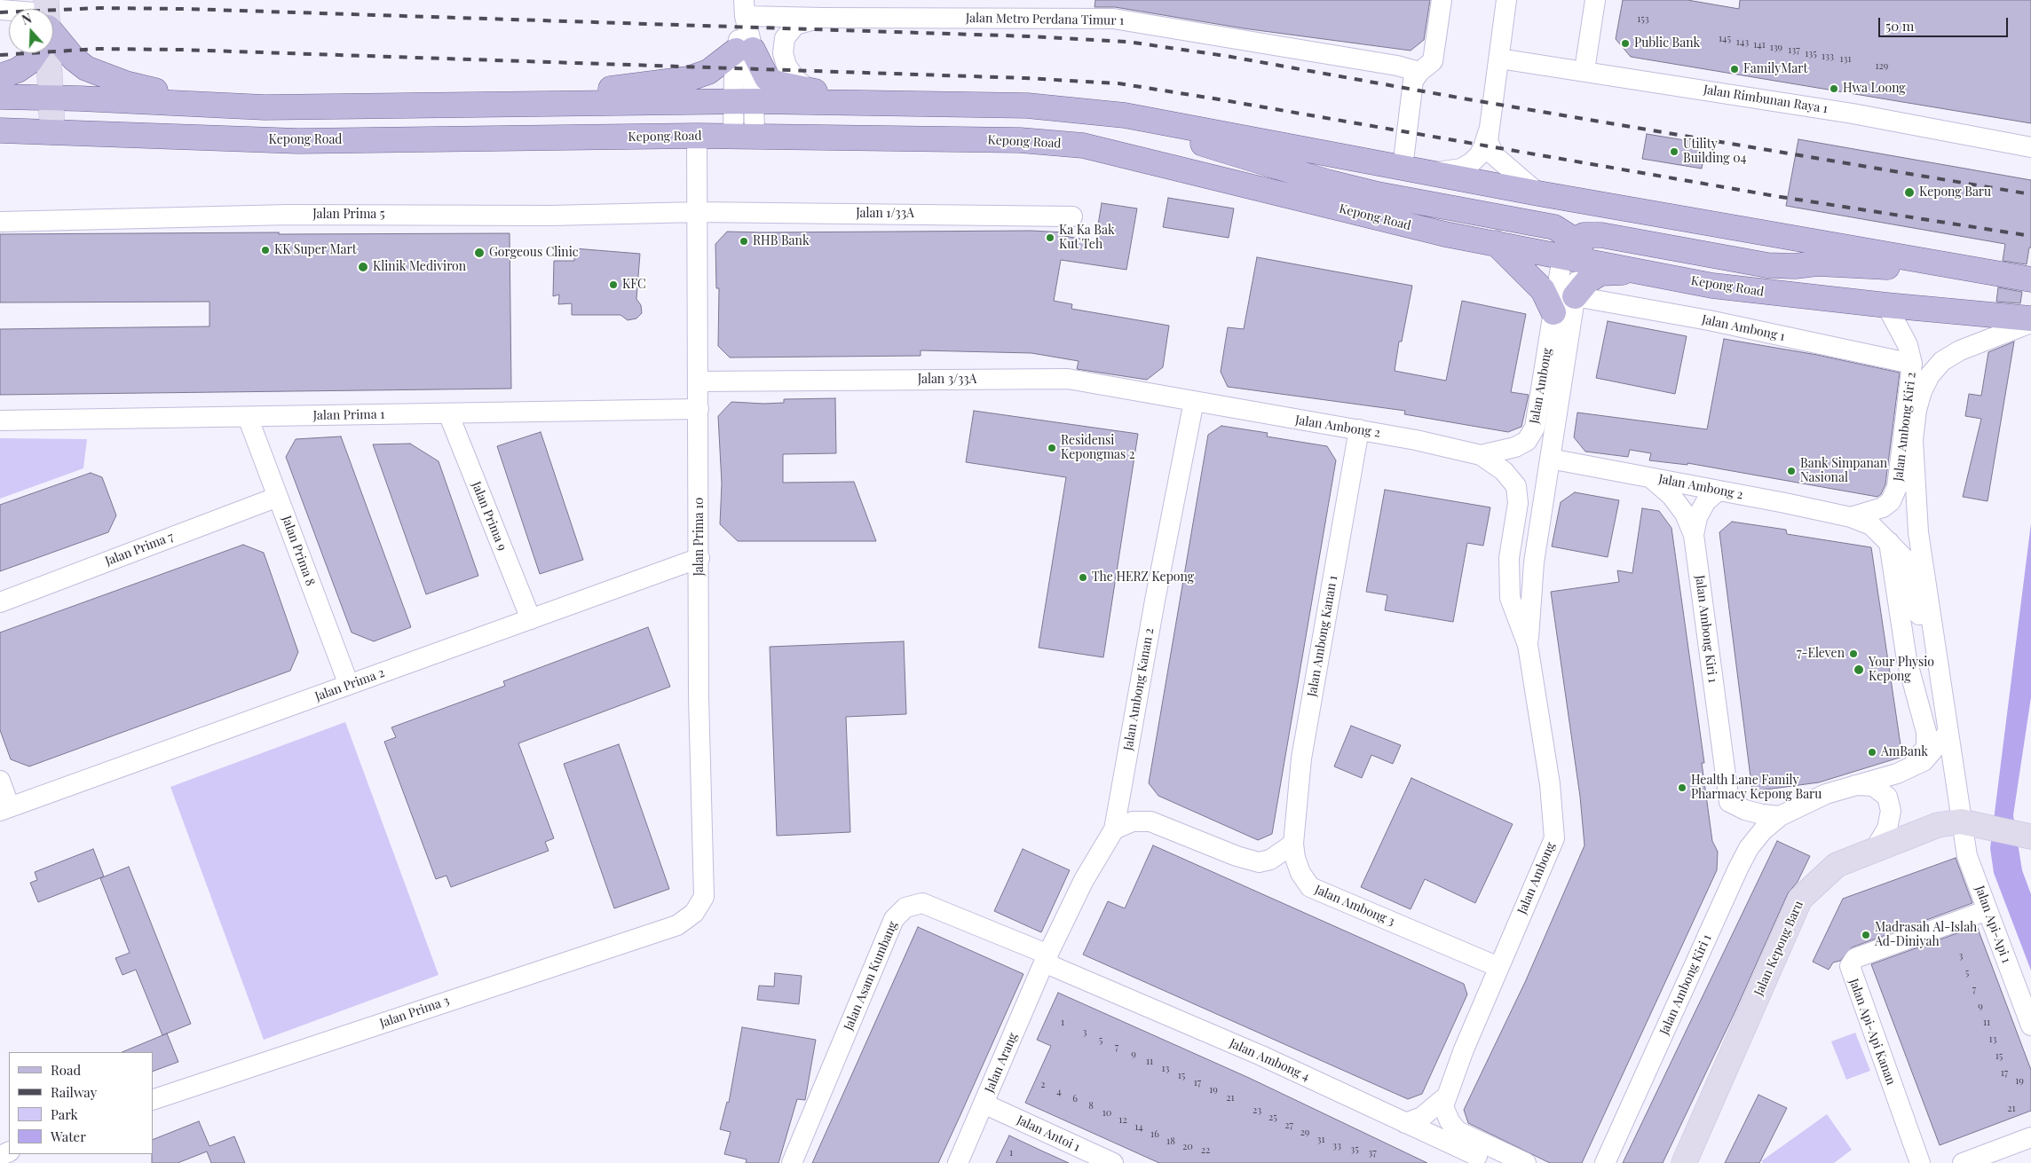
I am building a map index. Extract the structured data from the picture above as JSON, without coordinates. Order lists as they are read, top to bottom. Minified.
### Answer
{"streets":{"main road":["Kepong Road"],"street":["Jalan Metro Perdana Timur 1","Jalan Rimbunan Raya 1","Jalan 1/33A","Jalan Prima 5","Jalan Ambong 1","Jalan 3/33A","Jalan Ambong","Jalan Prima 1","Jalan Ambong 2","Jalan Ambong Kiri 2","Jalan Prima 9","Jalan Prima 10","Jalan Prima 7","Jalan Prima 8","Jalan Ambong Kiri 1","Jalan Ambong Kanan 1","Jalan Prima 2","Jalan Ambong Kanan 2","Jalan Ambong 3","Jalan Api-Api 1","Jalan Kepong Baru","Jalan Asam Kumbang","Jalan Prima 3","Jalan Api-Api Kanan","Jalan Ambong 4","Jalan Arang","Jalan Antoi 1"]},"crossings":[["Kepong Road","Jalan Ambong"],["Kepong Road","Jalan Ambong Kiri 2"],["Kepong Road","Jalan Prima 10"],["Jalan 1/33A","Jalan Prima 5"],["Jalan 1/33A","Jalan Prima 10"],["Jalan Prima 5","Jalan Prima 10"],["Jalan Ambong 1","Jalan Ambong"],["Jalan Ambong 1","Jalan Ambong Kiri 2"],["Jalan 3/33A","Jalan Ambong 2"],["Jalan 3/33A","Jalan Prima 10"],["Jalan 3/33A","Jalan Ambong Kanan 2"],["Jalan Ambong","Jalan Ambong 2"],["Jalan Ambong","Jalan Ambong 3"],["Jalan Prima 1","Jalan Prima 9"],["Jalan Prima 1","Jalan Prima 10"],["Jalan Prima 1","Jalan Prima 8"],["Jalan Ambong 2","Jalan Ambong Kiri 2"],["Jalan Ambong 2","Jalan Ambong Kiri 1"],["Jalan Ambong 2","Jalan Ambong Kanan 1"],["Jalan Ambong 2","Jalan Ambong Kanan 2"],["Jalan Ambong Kiri 2","Jalan Ambong Kiri 1"],["Jalan Ambong Kiri 2","Jalan Api-Api 1"],["Jalan Ambong Kiri 2","Jalan Kepong Baru"],["Jalan Prima 9","Jalan Prima 2"],["Jalan Prima 10","Jalan Prima 2"],["Jalan Prima 10","Jalan Prima 3"],["Jalan Prima 7","Jalan Prima 8"],["Jalan Prima 8","Jalan Prima 2"],["Jalan Ambong Kanan 1","Jalan Ambong 3"],["Jalan Ambong Kanan 2","Jalan Asam Kumbang"],["Jalan Ambong Kanan 2","Jalan Ambong 4"],["Jalan Ambong Kanan 2","Jalan Arang"],["Jalan Api-Api 1","Jalan Kepong Baru"],["Jalan Api-Api 1","Jalan Api-Api Kanan"],["Jalan Asam Kumbang","Jalan Ambong 4"],["Jalan Asam Kumbang","Jalan Arang"],["Jalan Ambong 4","Jalan Arang"],["Jalan Arang","Jalan Antoi 1"]],"places":["Public Bank","FamilyMart","Hwa Loong","Utility Building 04","Kepong Baru","Ka Ka Bak Kut Teh","RHB Bank","KK Super Mart","Gorgeous Clinic","Klinik Mediviron","KFC","Residensi Kepongmas 2","Bank Simpanan Nasional","The HERZ Kepong","7-Eleven","Your Physio Kepong","AmBank","Health Lane Family Pharmacy Kepong Baru","Madrasah Al-Islah Ad-Diniyah"],"house_numbers":["153","145","143","141","139","137","135","133","131","129","3","5","7","9","1","11","3","13","5","7","9","15","11","13","17","15","19","17","2","19","4","21","6","8","21","23","10","25","12","27","14","29","16","31","18","33","20","35","22","1","37"],"legend":["Road","Railway","Park","Water"],"scale_bar":"50 m","north":"top"}
